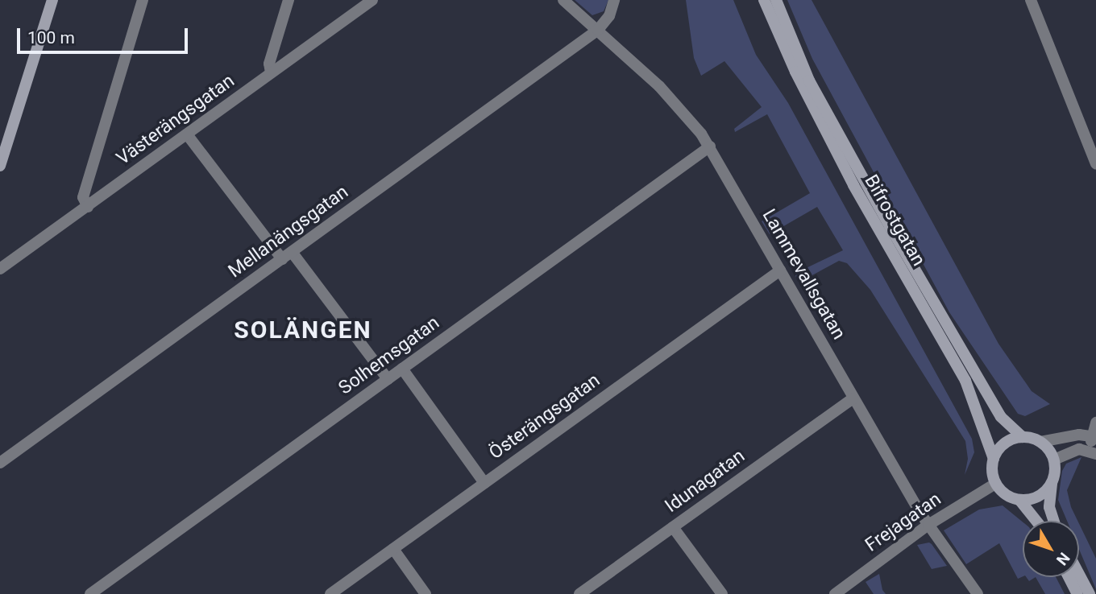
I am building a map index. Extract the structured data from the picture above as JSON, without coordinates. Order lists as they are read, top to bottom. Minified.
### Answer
{"streets":{"main road":["Bifrostgatan"],"street":["Västerängsgatan","Mellanängsgatan","Lammevallsgatan","Solhemsgatan","Österängsgatan","Idunagatan","Frejagatan"]},"crossings":[["Bifrostgatan","Frejagatan"],["Mellanängsgatan","Lammevallsgatan"],["Lammevallsgatan","Solhemsgatan"],["Lammevallsgatan","Österängsgatan"],["Lammevallsgatan","Idunagatan"],["Lammevallsgatan","Frejagatan"]],"districts":["SOLÄNGEN"],"scale_bar":"100 m","north":"bottom right"}
